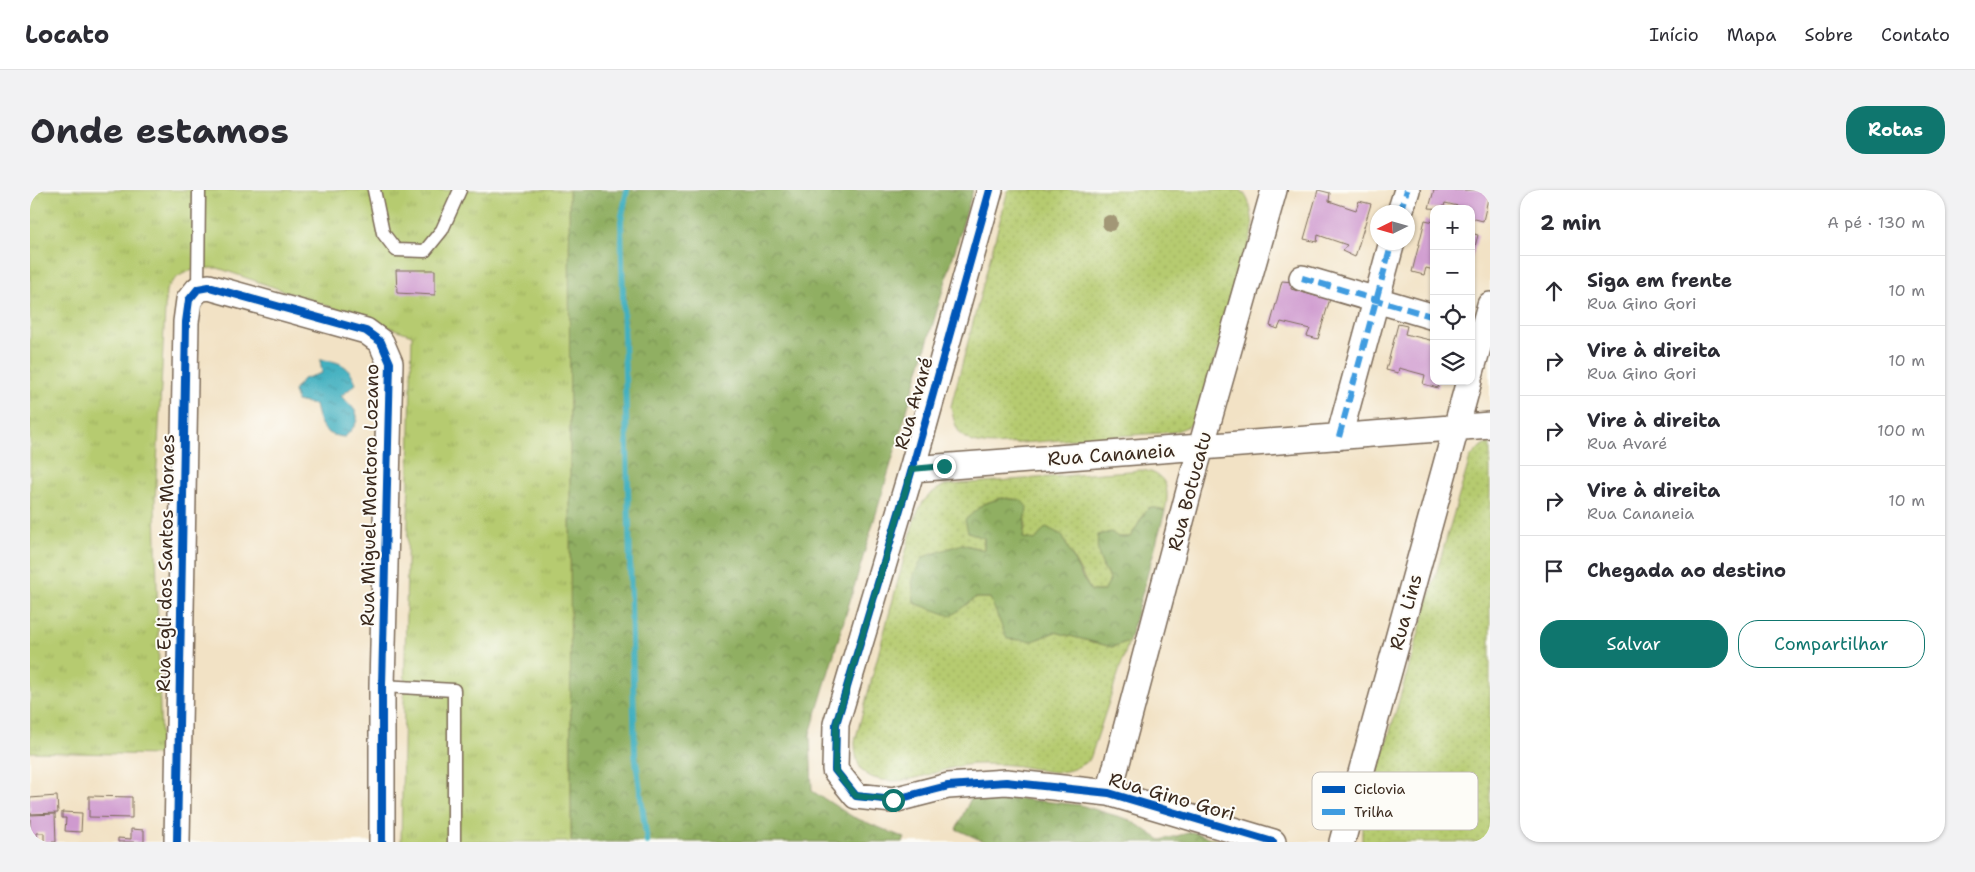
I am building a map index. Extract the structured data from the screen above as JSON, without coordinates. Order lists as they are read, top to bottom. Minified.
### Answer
{"streets":{"street":["Rua Avaré","Rua Cananeia","Rua Botucatu","Rua Miguel Montoro Lozano","Rua Egli dos Santos Moraes","Rua Lins","Rua Gino Gori"]},"crossings":[["Rua Avaré","Rua Cananeia"],["Rua Avaré","Rua Gino Gori"],["Rua Cananeia","Rua Botucatu"],["Rua Cananeia","Rua Lins"],["Rua Botucatu","Rua Gino Gori"],["Rua Miguel Montoro Lozano","Rua Egli dos Santos Moraes"]],"legend":["Ciclovia","Trilha"],"north":"left","page":{"header":"Locato","nav":["Início","Mapa","Sobre","Contato"],"buttons":["Rotas",["Salvar","Compartilhar"]],"title":"Onde estamos","heading":["2 min","A pé · 130 m"],"map_buttons":["+","−"],"list":[["Siga em frente","Rua Gino Gori","10 m"],["Vire à direita","Rua Gino Gori","10 m"],["Vire à direita","Rua Avaré","100 m"],["Vire à direita","Rua Cananeia","10 m"],"Chegada ao destino"]}}
